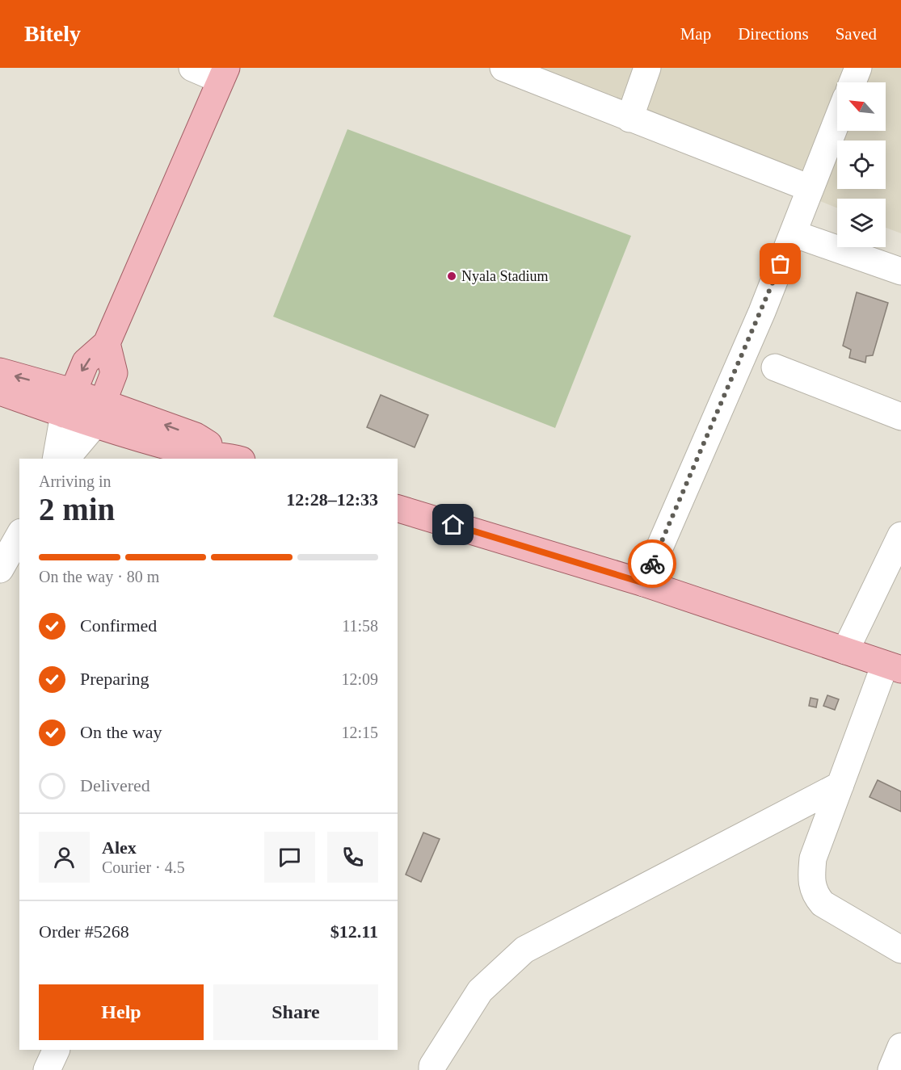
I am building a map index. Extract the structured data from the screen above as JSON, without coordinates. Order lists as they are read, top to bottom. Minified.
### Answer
{"places":["Nyala Stadium"],"north":"top left","page":{"header":"Bitely","nav":["Map","Directions","Saved"],"heading":["2 min","Arriving in","12:28–12:33"],"panel":["Alex","Courier · 4.5","Order #5268","$12.11"],"bar":"On the way · 80 m","list":[["Confirmed","11:58"],["Preparing","12:09"],["On the way","12:15"],"Delivered"],"buttons":["Help","Share"]}}
